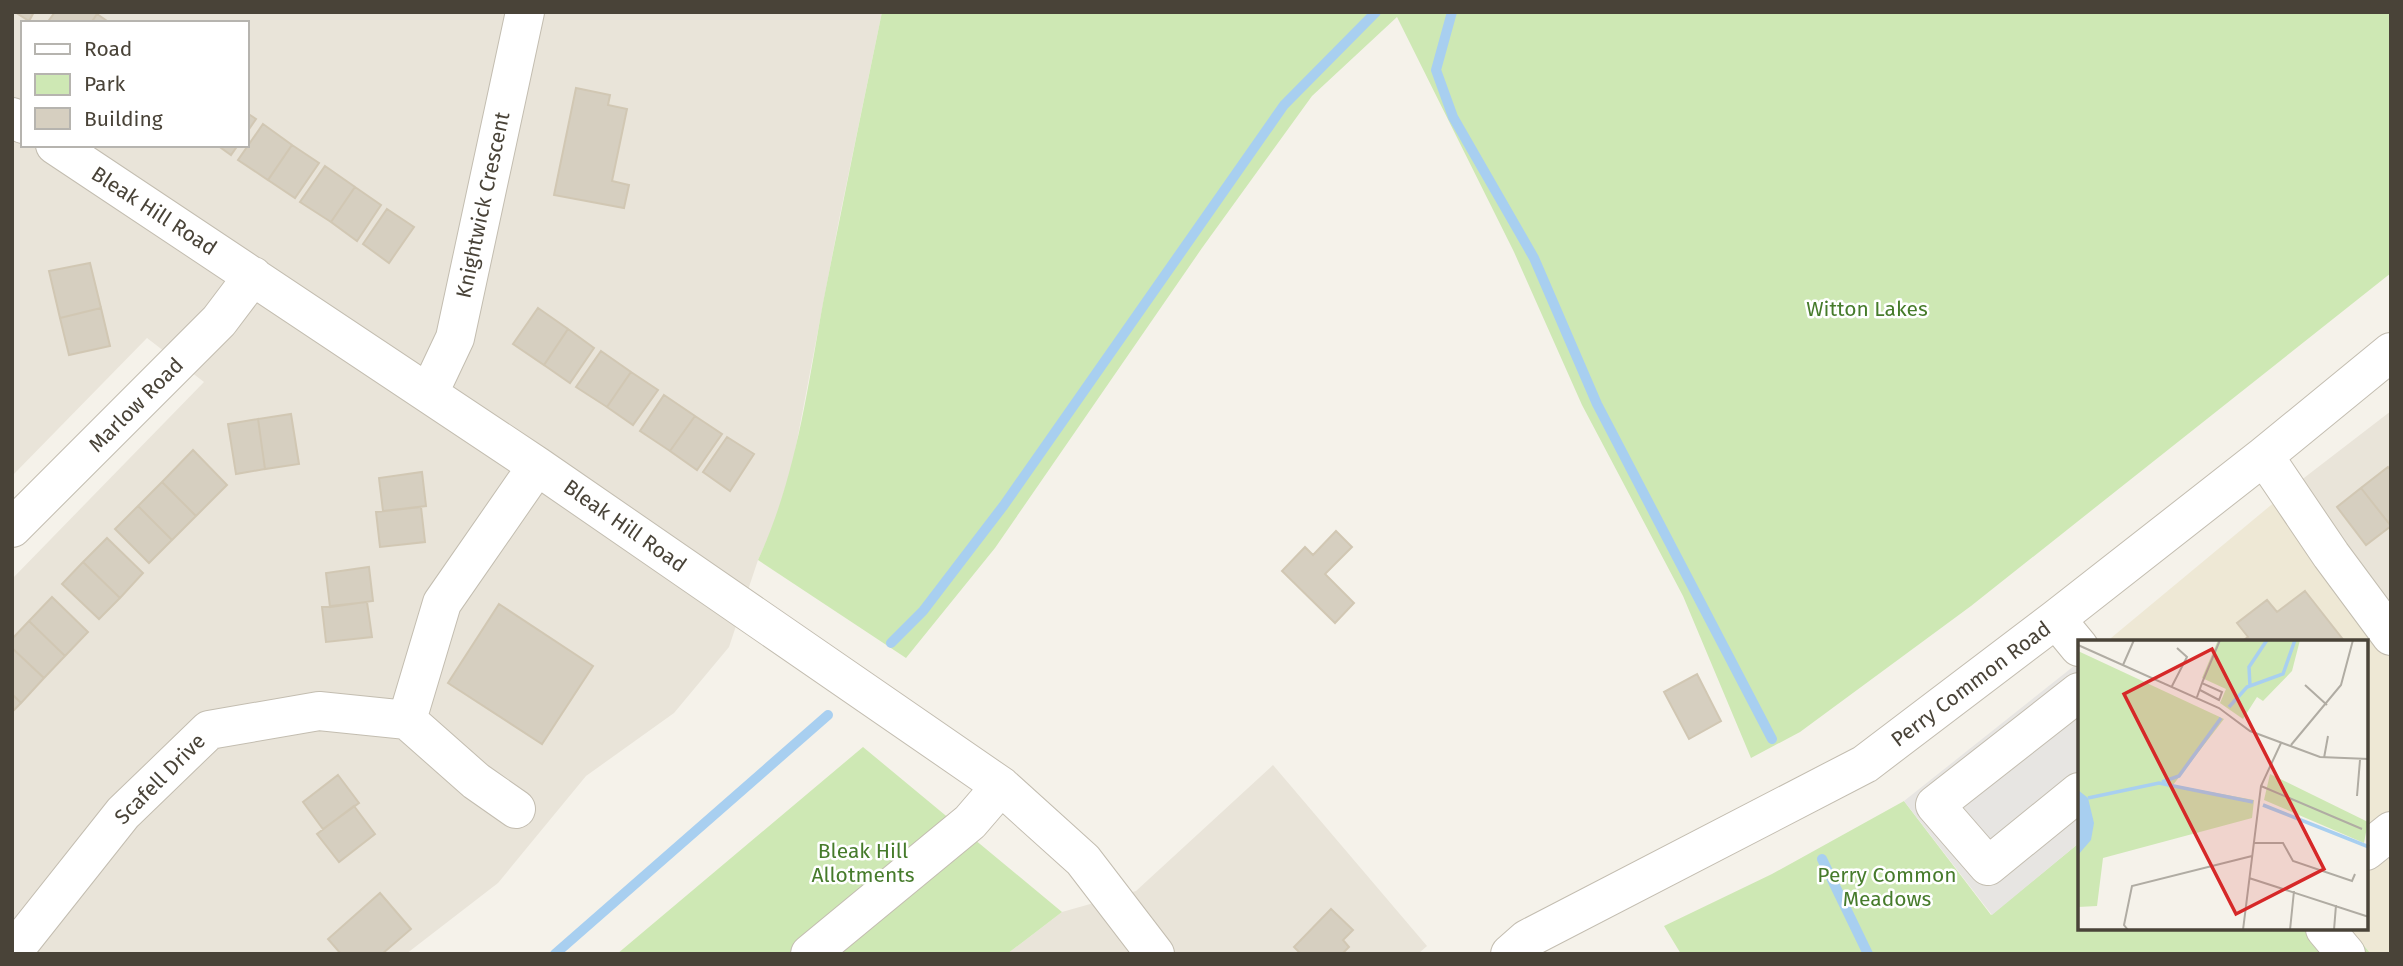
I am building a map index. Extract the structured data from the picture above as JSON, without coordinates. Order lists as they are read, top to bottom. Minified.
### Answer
{"streets":{"street":["Knightwick Crescent","Bleak Hill Road","Marlow Road","Perry Common Road","Scafell Drive"]},"crossings":[["Knightwick Crescent","Bleak Hill Road"],["Bleak Hill Road","Marlow Road"]],"parks":["Witton Lakes","Bleak Hill Allotments","Perry Common Meadows"],"legend":["Road","Park","Building"]}
